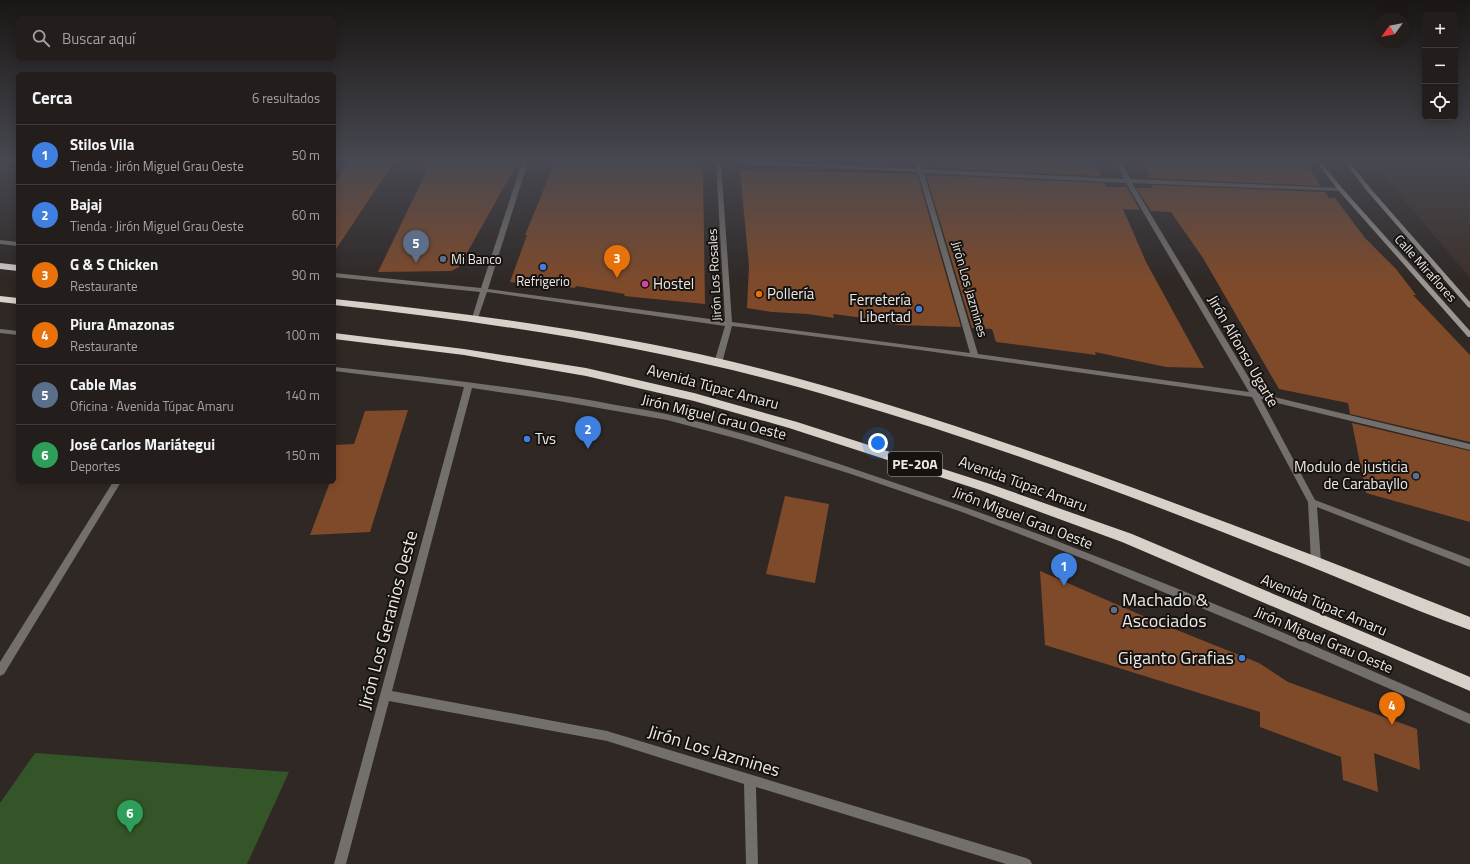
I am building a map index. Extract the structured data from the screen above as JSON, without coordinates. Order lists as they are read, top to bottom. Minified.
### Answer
{"streets":{"highway":["Avenida Túpac Amaru","PE-20A"],"street":["Calle Miraflores","Jirón Los Rosales","Jirón Los Jazmines","Jirón Alfonso Ugarte","Jirón Miguel Grau Oeste","Jirón Los Geranios Oeste"]},"crossings":[["Jirón Los Rosales","Avenida Túpac Amaru"],["Jirón Los Jazmines","Jirón Los Geranios Oeste"],["Jirón Alfonso Ugarte","Avenida Túpac Amaru"],["Jirón Miguel Grau Oeste","Jirón Los Geranios Oeste"]],"places":["Mi Banco","Refrigerio","Hostel","Pollería","Ferretería Libertad","Tvs","Modulo de justicia de Carabayllo","Machado & Ascociados","Giganto Grafias"],"north":"bottom left","page":{"map_buttons":["+","−"],"search":"Buscar aquí","heading":["Cerca","6 resultados"],"list":[{"mark":"1","name":"Stilos Vila","note":"Tienda · Jirón Miguel Grau Oeste","value":"50 m"},{"mark":"2","name":"Bajaj","note":"Tienda · Jirón Miguel Grau Oeste","value":"60 m"},{"mark":"3","name":"G & S Chicken","note":"Restaurante","value":"90 m"},{"mark":"4","name":"Piura Amazonas","note":"Restaurante","value":"100 m"},{"mark":"5","name":"Cable Mas","note":"Oficina · Avenida Túpac Amaru","value":"140 m"},{"mark":"6","name":"José Carlos Mariátegui","note":"Deportes","value":"150 m"}],"pins":["5","3","2","1","4","6"]}}
